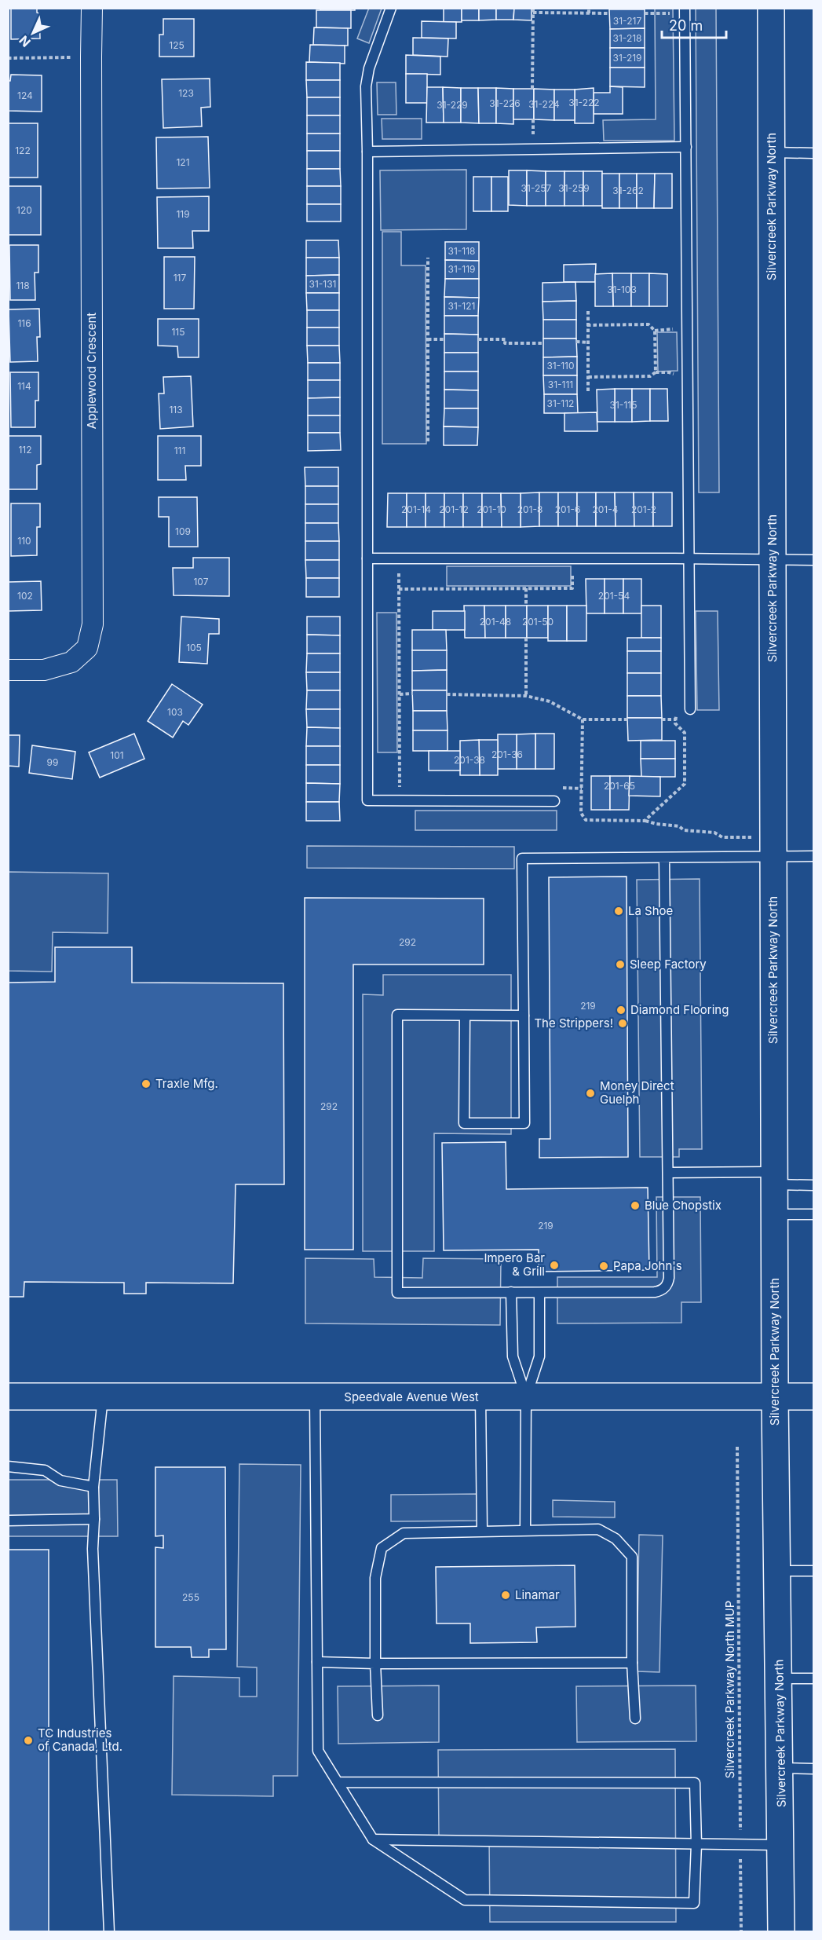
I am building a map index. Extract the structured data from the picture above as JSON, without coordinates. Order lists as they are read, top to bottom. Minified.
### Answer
{"streets":{"main road":["Silvercreek Parkway North","Speedvale Avenue West"],"street":["Applewood Crescent"],"path":["Silvercreek Parkway North MUP"]},"crossings":[["Silvercreek Parkway North","Speedvale Avenue West"]],"places":["La Shoe","Sleep Factory","Diamond Flooring","The Strippers!","Traxle Mfg.","Money Direct Guelph","Blue Chopstix","Impero Bar & Grill","Papa John's","Linamar","TC Industries of Canada, Ltd."],"house_numbers":["31-217","31-218","125","31-219","123","124","31-222","31-226","31-224","31-229","122","121","31-257","31-259","31-262","120","119","31-118","31-119","117","31-131","118","31-103","31-121","116","115","31-110","31-111","114","31-112","31-115","113","112","111","201-14","201-12","201-10","201-8","201-6","201-4","201-2","109","110","107","102","201-54","201-48","201-50","105","103","201-36","101","201-38","99","201-65","292","219","292","219","255"],"scale_bar":"20 m","north":"bottom left"}
